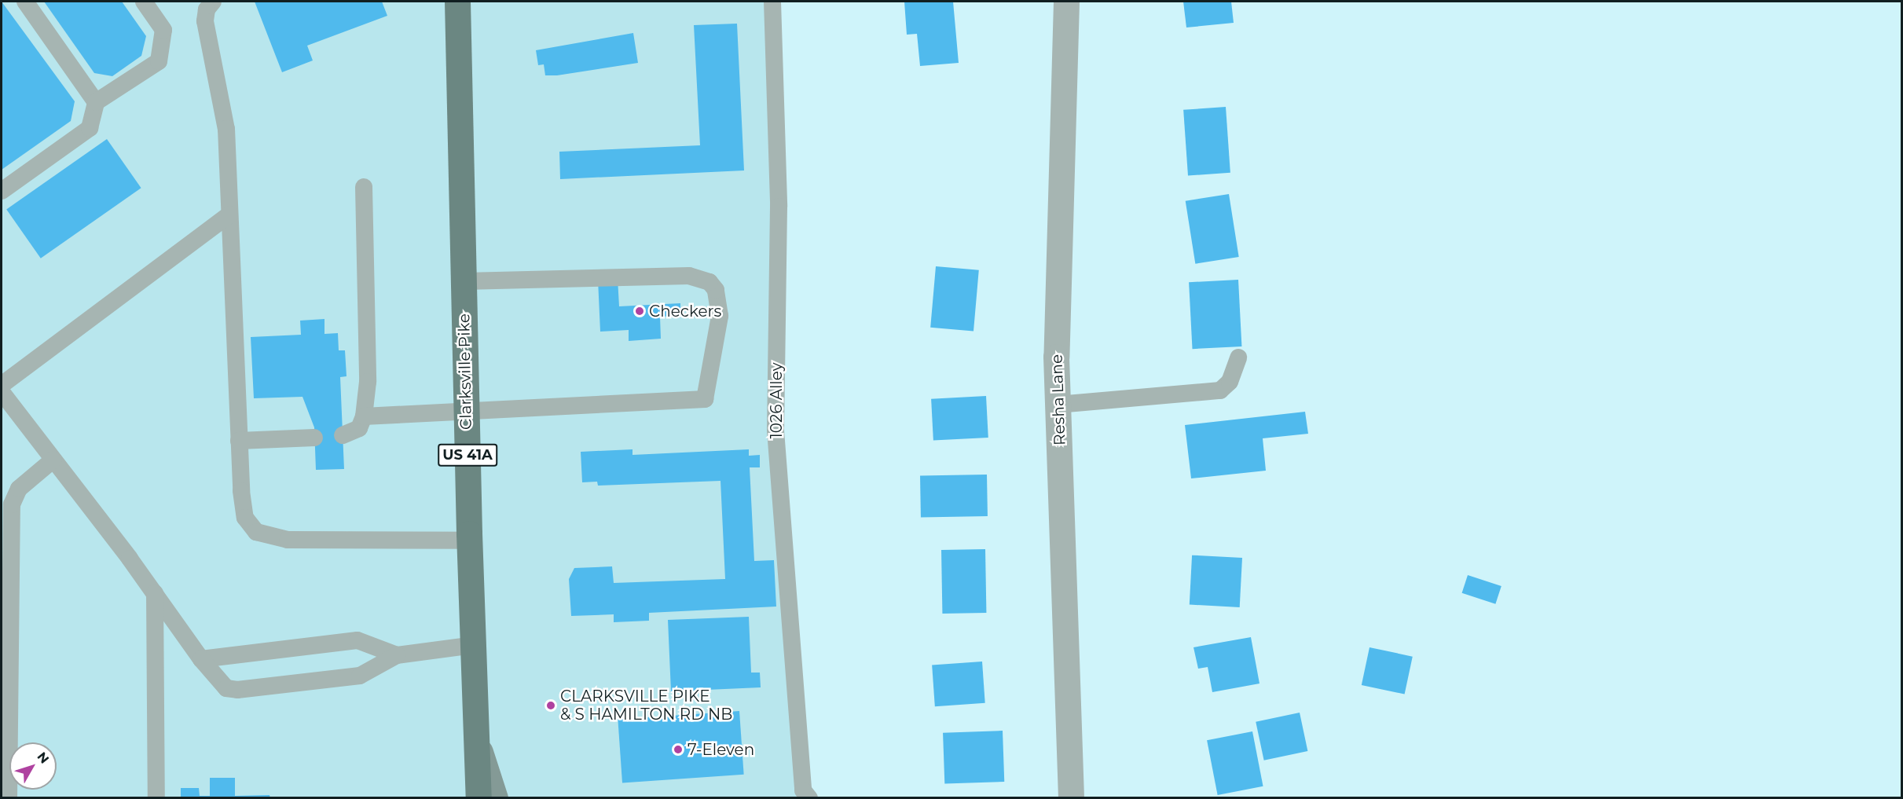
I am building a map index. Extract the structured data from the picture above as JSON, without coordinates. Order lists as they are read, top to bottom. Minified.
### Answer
{"streets":{"main road":["Clarksville Pike","US 41A"],"street":["Resha Lane"],"lane":["1026 Alley"]},"places":["Checkers","CLARKSVILLE PIKE & S HAMILTON RD NB","7-Eleven"],"north":"top right"}
